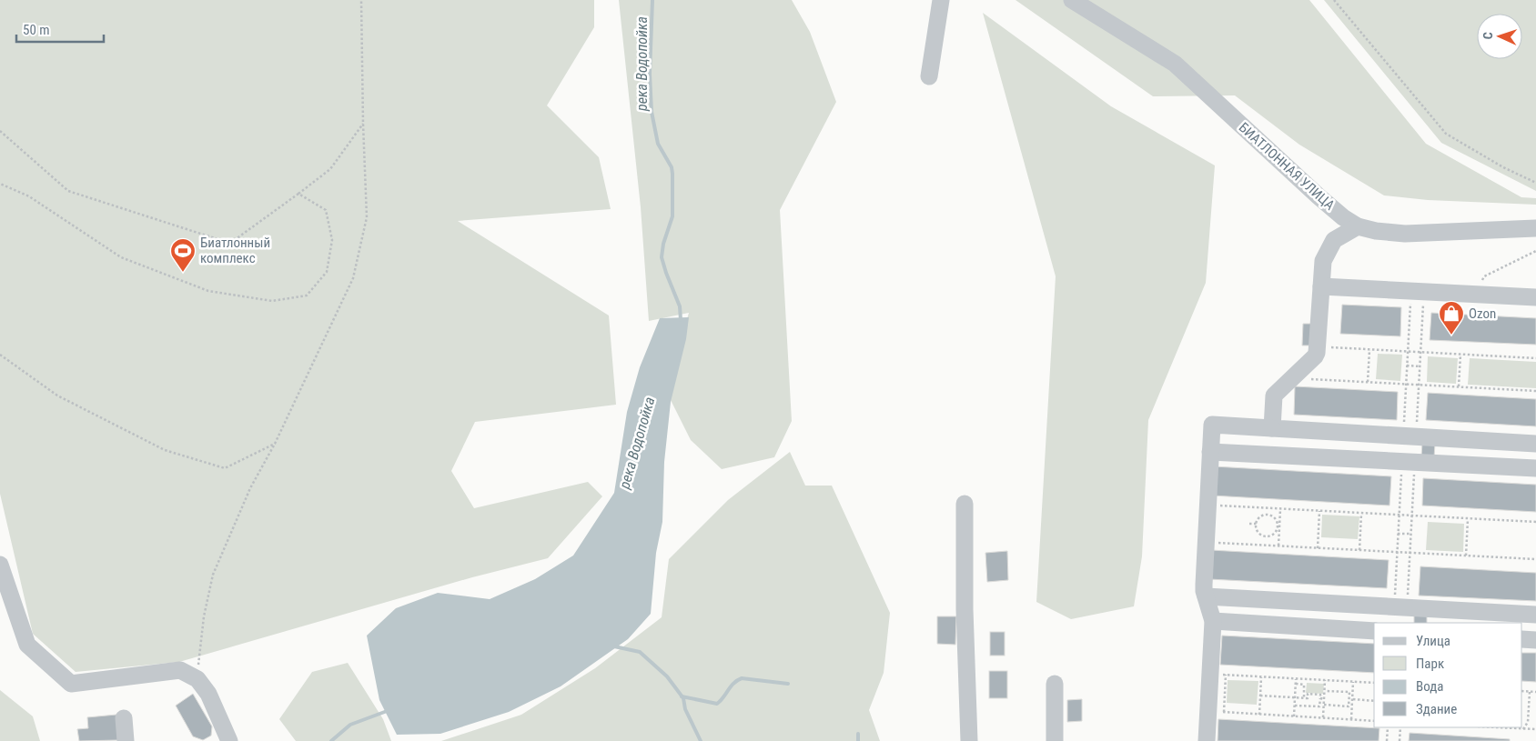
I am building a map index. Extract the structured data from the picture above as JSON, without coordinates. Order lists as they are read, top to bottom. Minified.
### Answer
{"streets":{"street":["БИАТЛОННАЯ УЛИЦА"]},"water":["река Водопойка"],"places":{"sports":["Биатлонный комплекс"],"shop":["Ozon"]},"legend":["Улица","Парк","Вода","Здание"],"scale_bar":"50 m","north":"left"}
